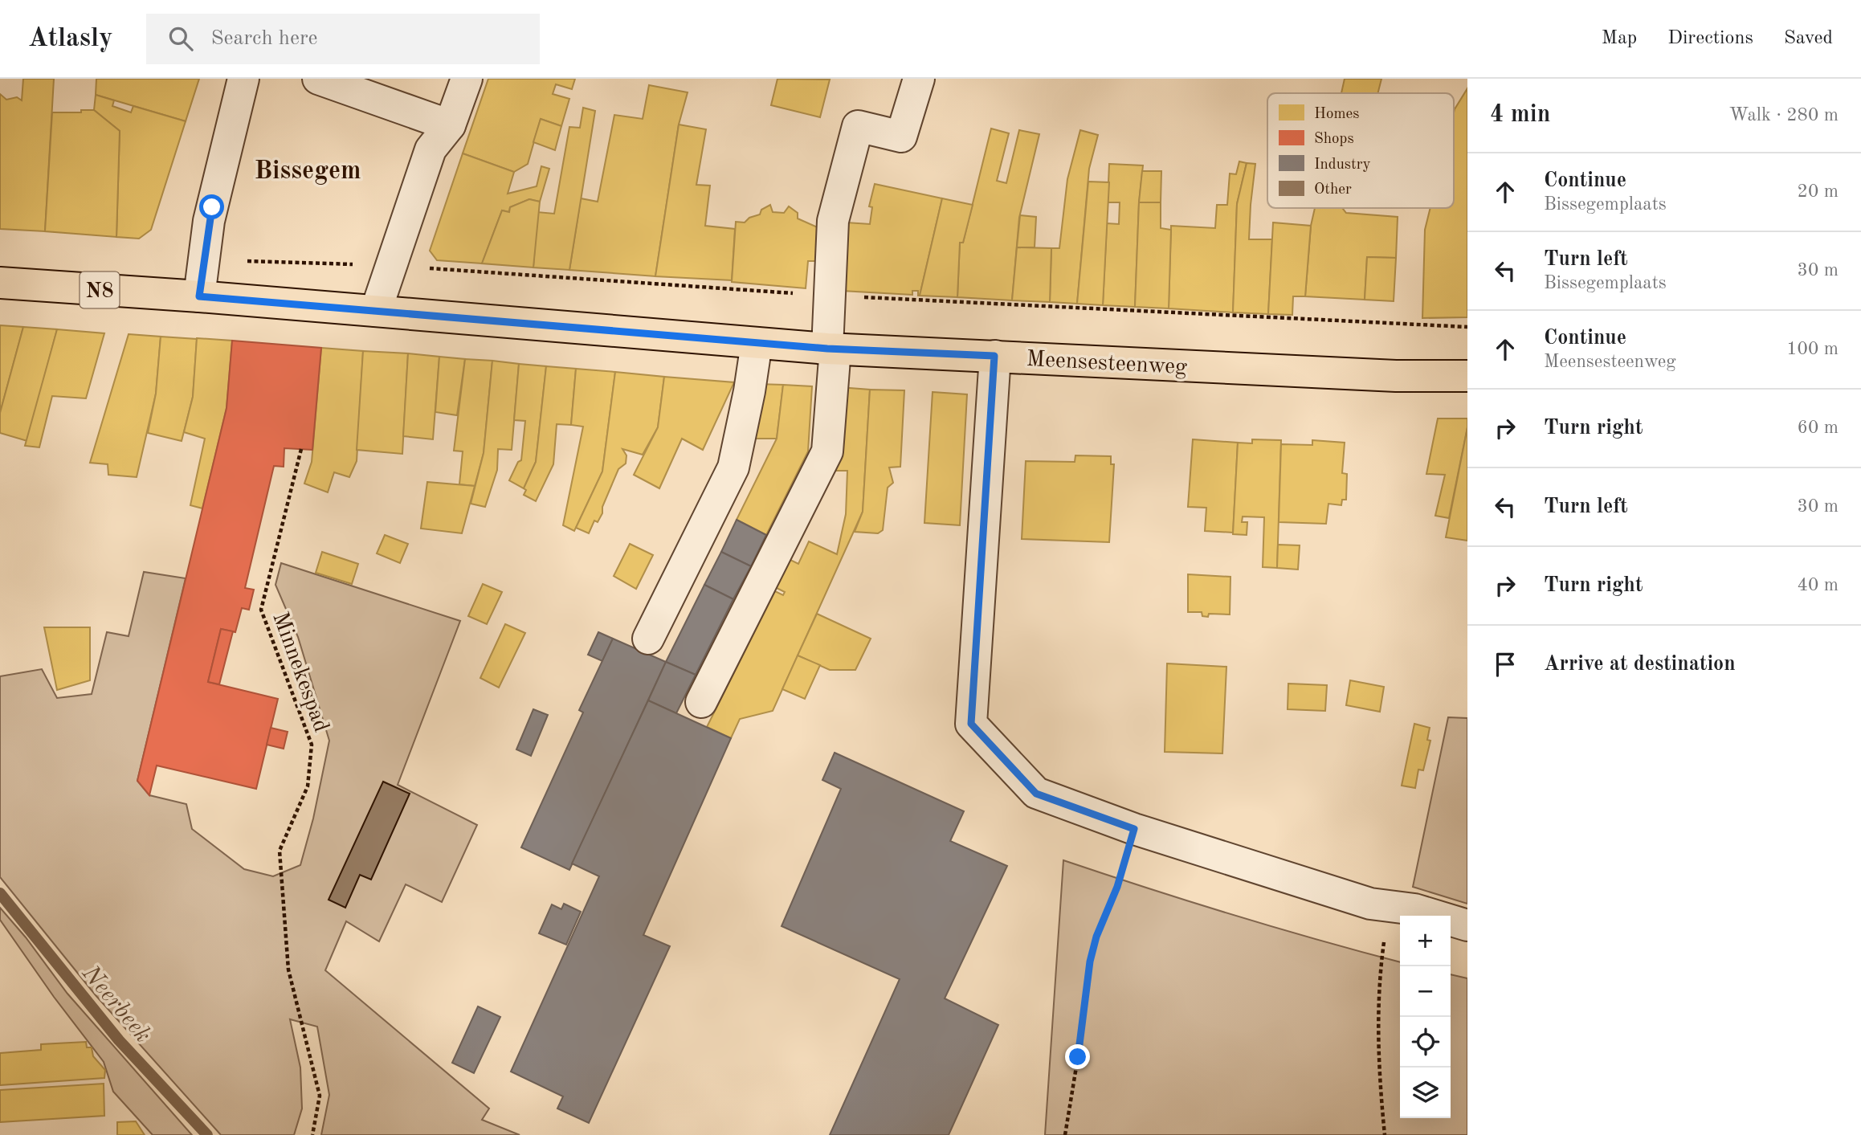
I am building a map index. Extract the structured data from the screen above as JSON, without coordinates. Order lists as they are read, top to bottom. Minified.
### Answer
{"streets":{"main road":["N8","Meensesteenweg"],"path":["Minnekespad"]},"crossings":[["N8","Meensesteenweg"]],"districts":["Bissegem"],"water":["Neerbeek"],"legend":["Homes","Shops","Industry","Other"],"page":{"header":"Atlasly","search":"Search here","nav":["Map","Directions","Saved"],"heading":["4 min","Walk · 280 m"],"list":[["Continue","Bissegemplaats","20 m"],["Turn left","Bissegemplaats","30 m"],["Continue","Meensesteenweg","100 m"],["Turn right","60 m"],["Turn left","30 m"],["Turn right","40 m"],"Arrive at destination"],"map_buttons":["+","−"]}}
